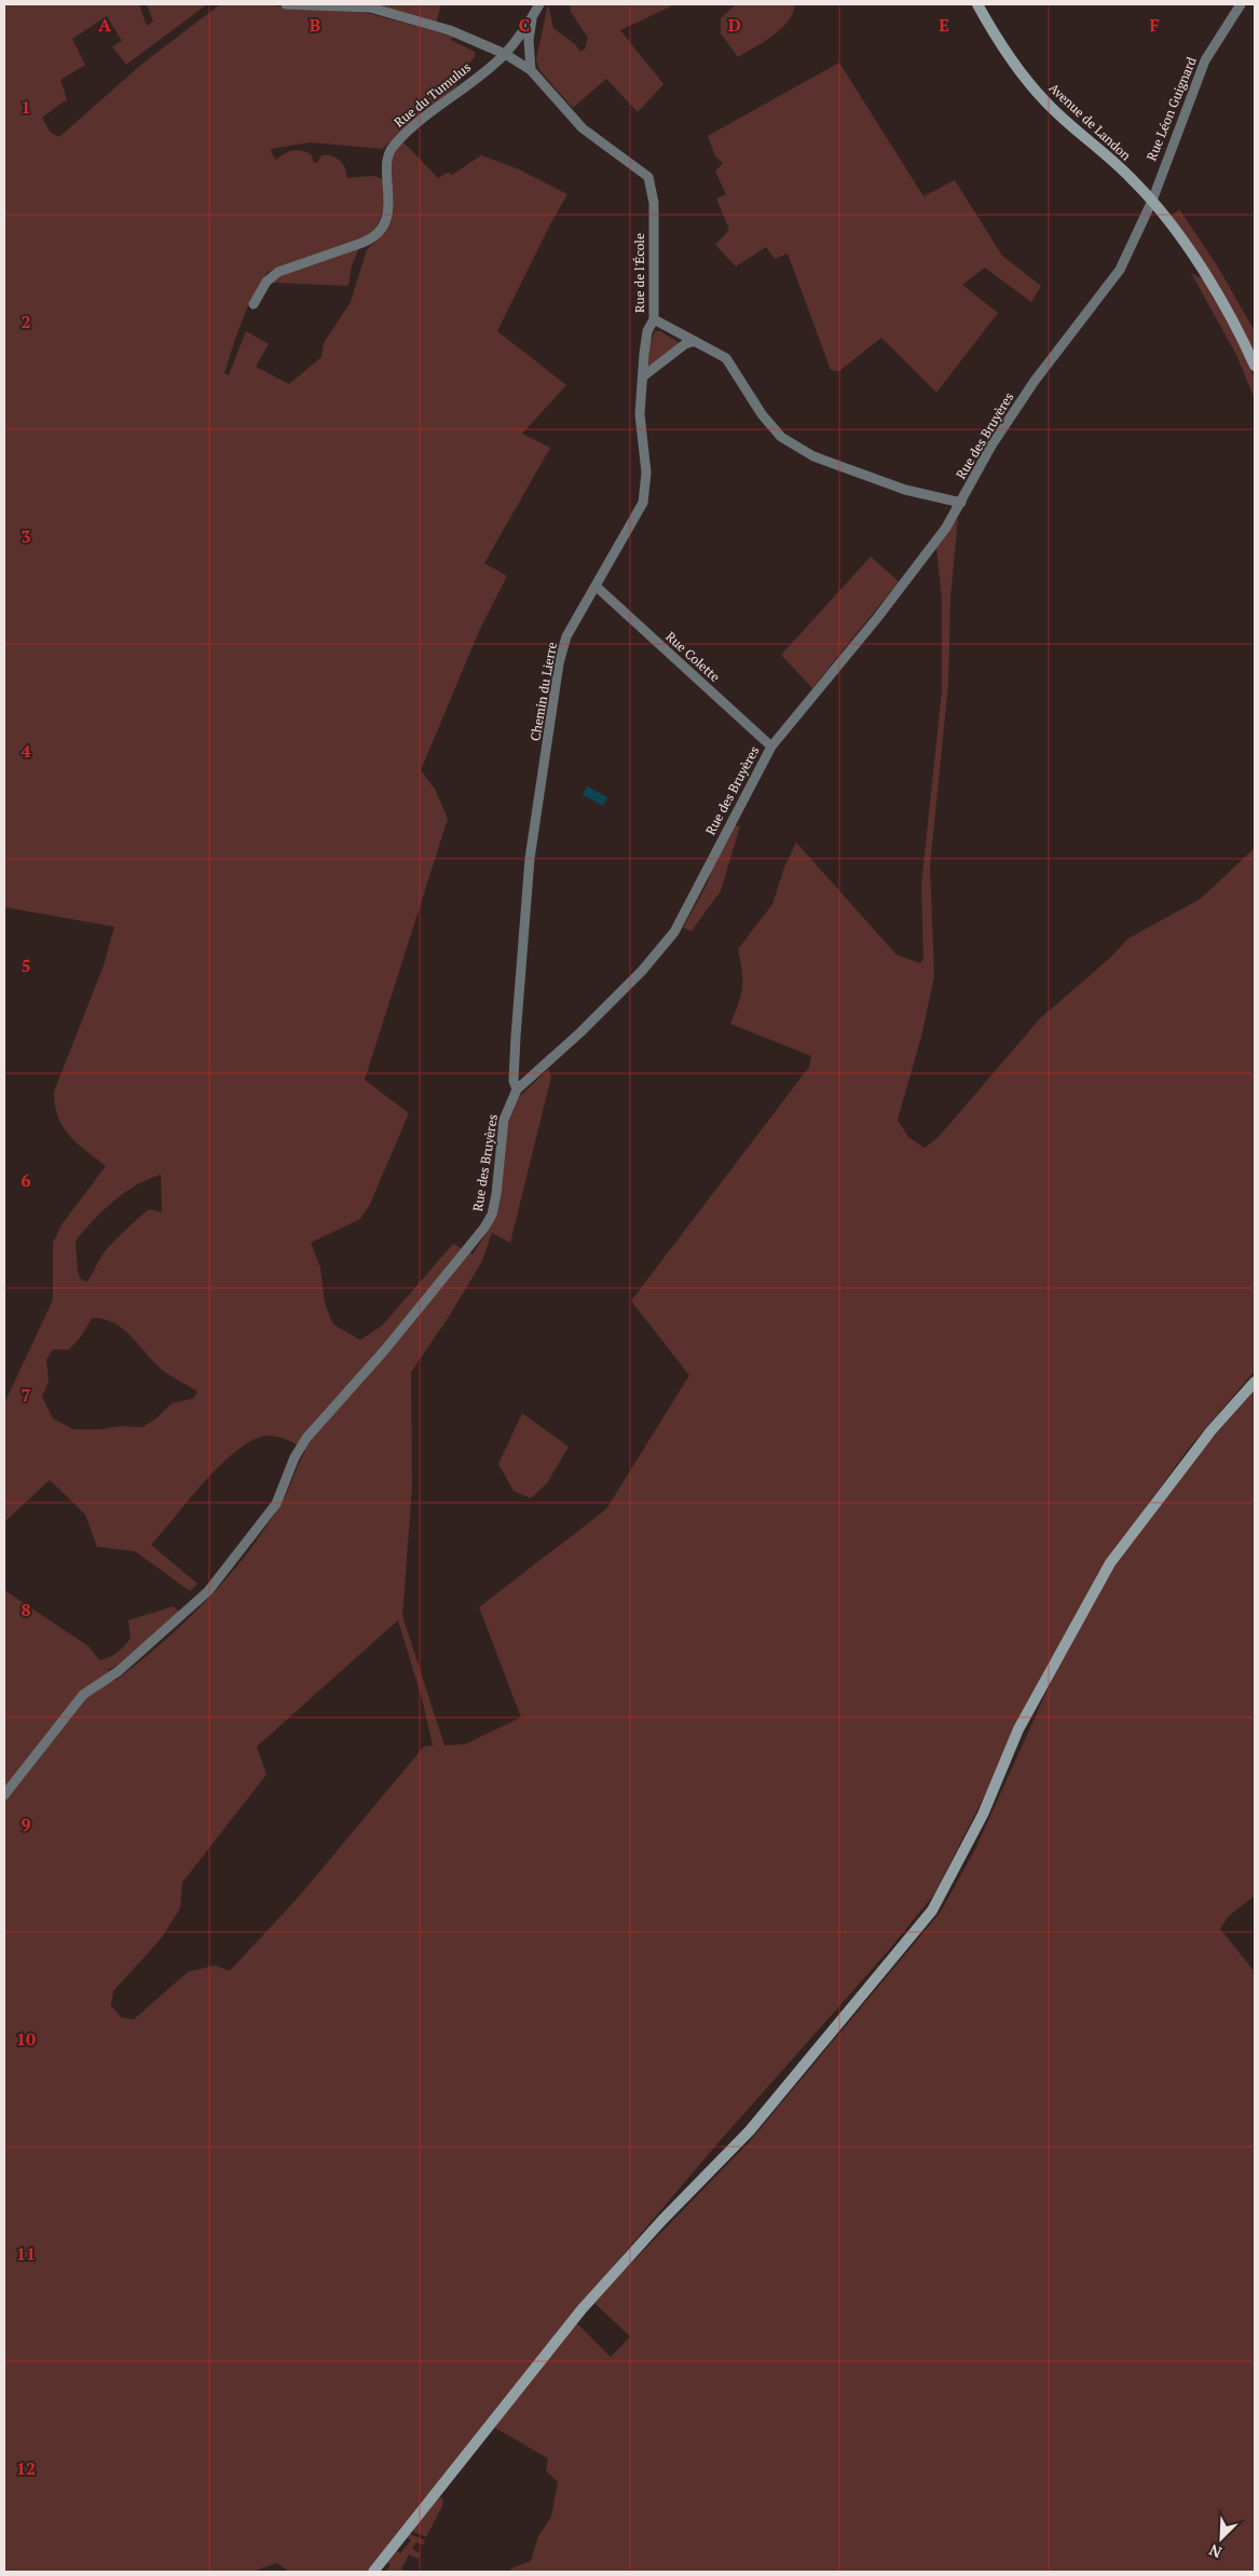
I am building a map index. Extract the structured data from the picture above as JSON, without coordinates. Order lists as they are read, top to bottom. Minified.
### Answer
{"streets":{"street":["Rue du Tumulus","Rue Léon Guignard","Avenue de Landon","Rue de l'École","Rue des Bruyères","Rue Colette","Chemin du Lierre"]},"crossings":[["Rue du Tumulus","Rue de l'École"],["Rue Léon Guignard","Avenue de Landon"],["Rue Léon Guignard","Rue des Bruyères"],["Avenue de Landon","Rue des Bruyères"],["Rue de l'École","Rue des Bruyères"],["Rue de l'École","Chemin du Lierre"],["Rue des Bruyères","Rue Colette"],["Rue des Bruyères","Chemin du Lierre"],["Rue Colette","Chemin du Lierre"]],"north":"bottom left","grid":{"columns":["A","B","C","D","E","F"],"rows":["1","2","3","4","5","6","7","8","9","10","11","12"]}}
